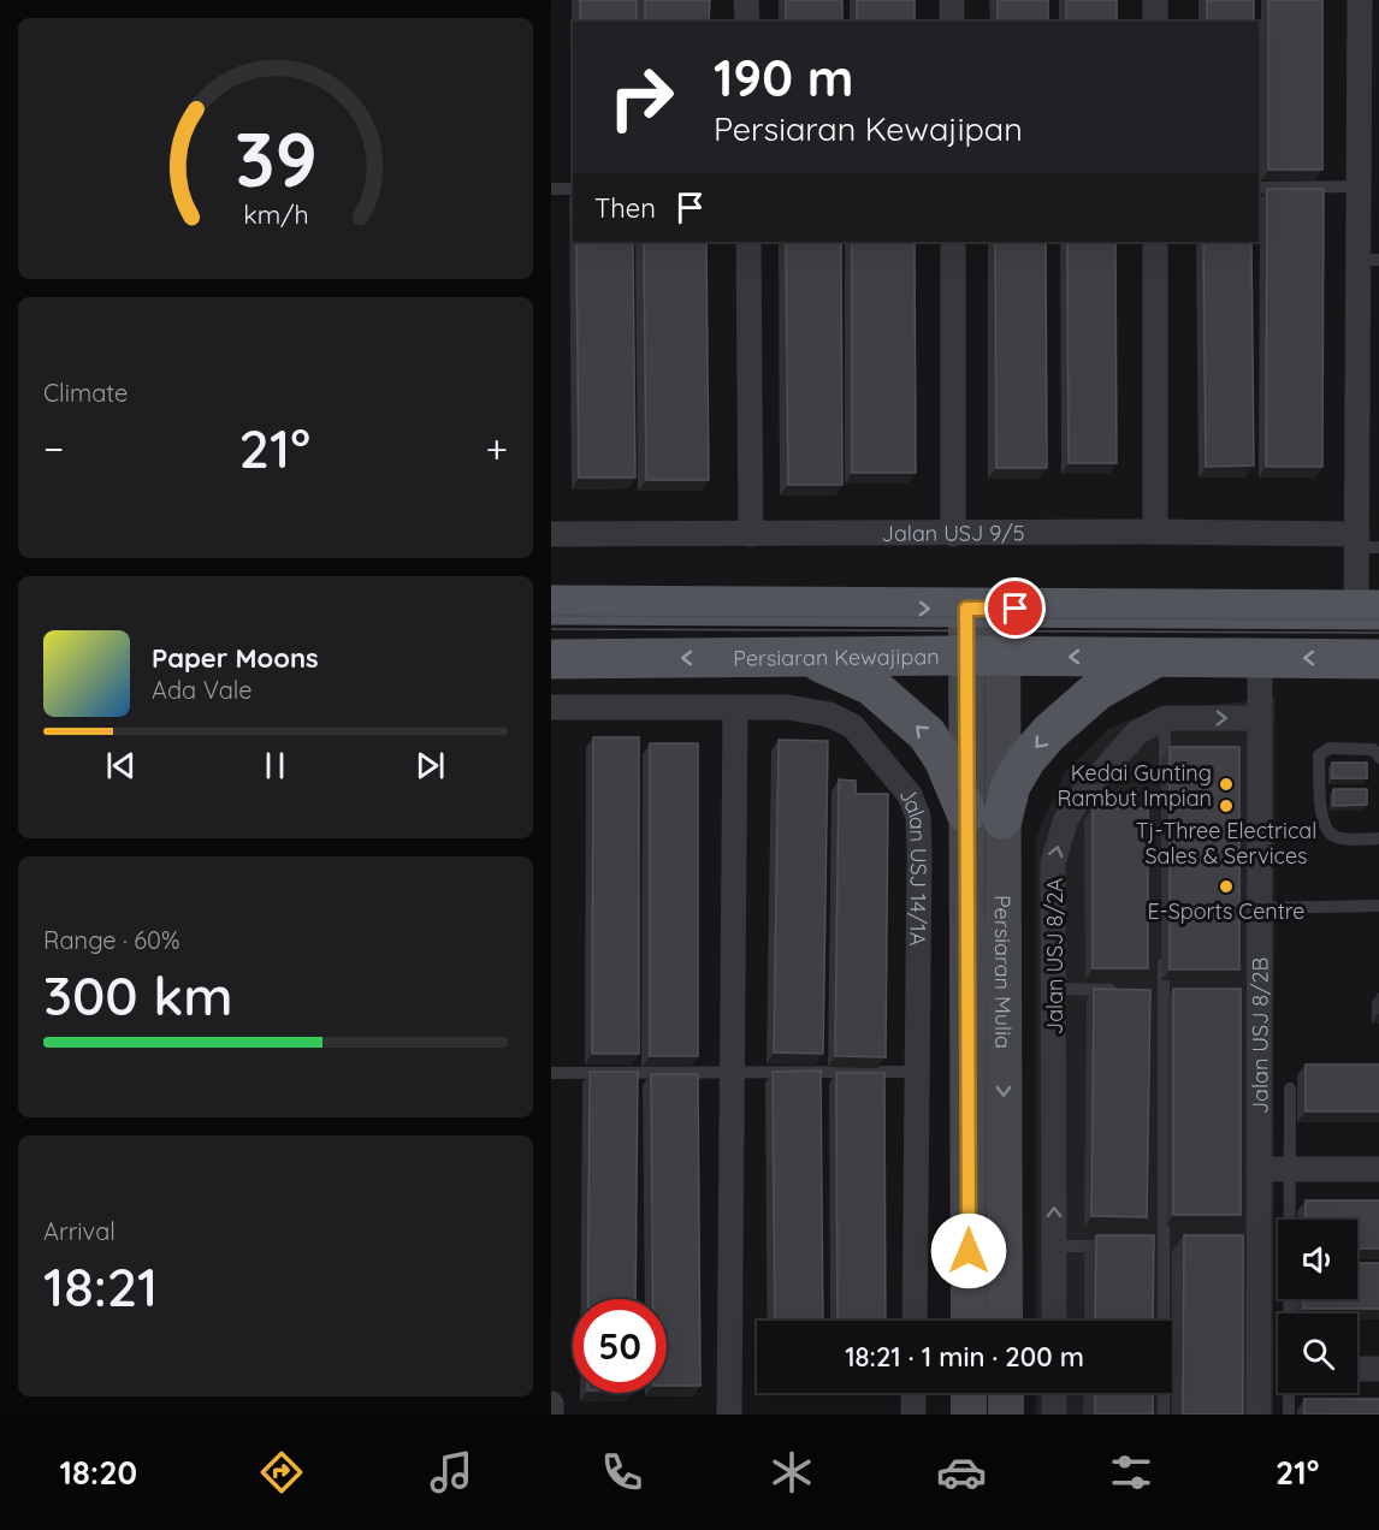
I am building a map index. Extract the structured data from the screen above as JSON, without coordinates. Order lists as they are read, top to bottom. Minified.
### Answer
{"streets":{"main road":["Persiaran Kewajipan","Persiaran Mulia"],"street":["Jalan USJ 9/5","Jalan USJ 14/1A","Jalan USJ 8/2A","Jalan USJ 8/2B"]},"crossings":[["Persiaran Kewajipan","Persiaran Mulia"],["Persiaran Kewajipan","Jalan USJ 8/2B"],["Jalan USJ 8/2A","Jalan USJ 8/2B"]],"one_way":["Jalan USJ 8/2A"],"places":["Kedai Gunting Rambut Impian","Tj-Three Electrical Sales & Services","E-Sports Centre"],"page":{"turn":["190 m","Persiaran Kewajipan"],"then":"Then","tile":["Climate",["Range · 60%","300 km"],["Arrival","18:21"]],"heat":["−","21°","+"],"song":["Paper Moons","Ada Vale"],"limit":"50","trip":"18:21 · 1 min · 200 m","tabs":["18:20","21°"],"gauge":["39","km/h"]}}
